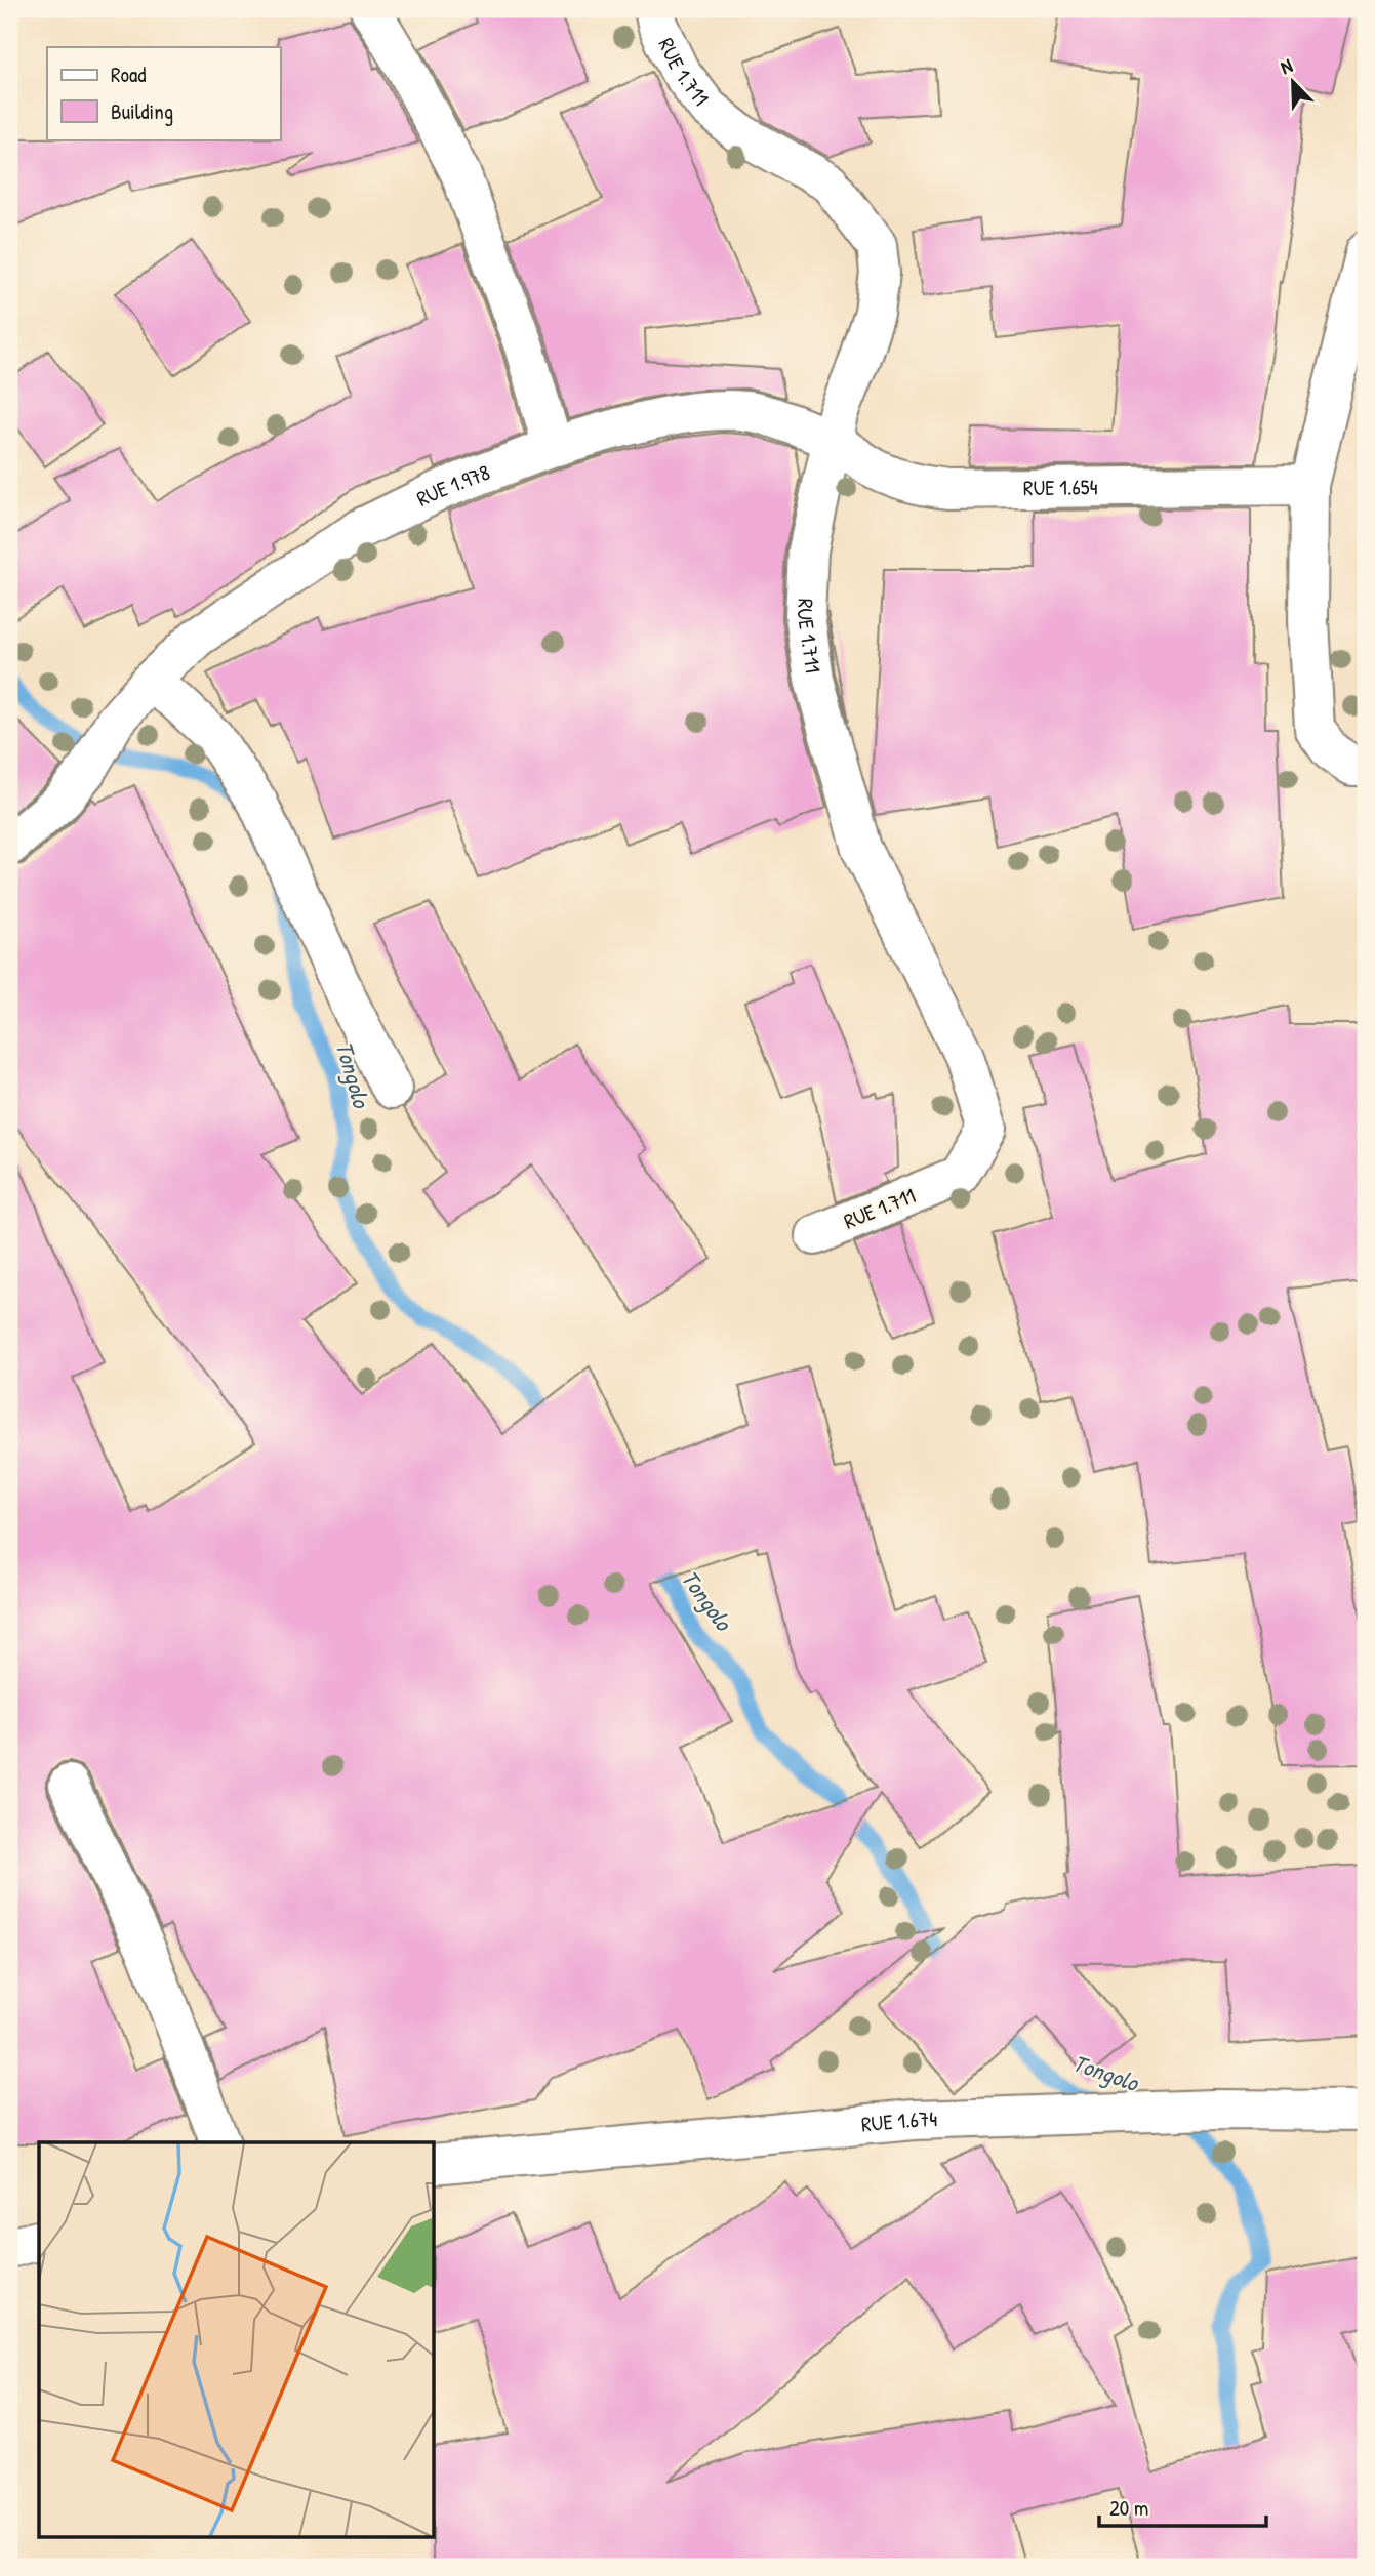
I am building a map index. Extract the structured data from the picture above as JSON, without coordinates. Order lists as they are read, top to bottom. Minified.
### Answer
{"streets":{"street":["RUE 1.711","RUE 1.978","RUE 1.654","RUE 1.674"]},"crossings":[["RUE 1.711","RUE 1.654"],["RUE 1.978","RUE 1.654"]],"water":["Tongolo"],"legend":["Road","Building"],"scale_bar":"20 m","north":"top left"}
